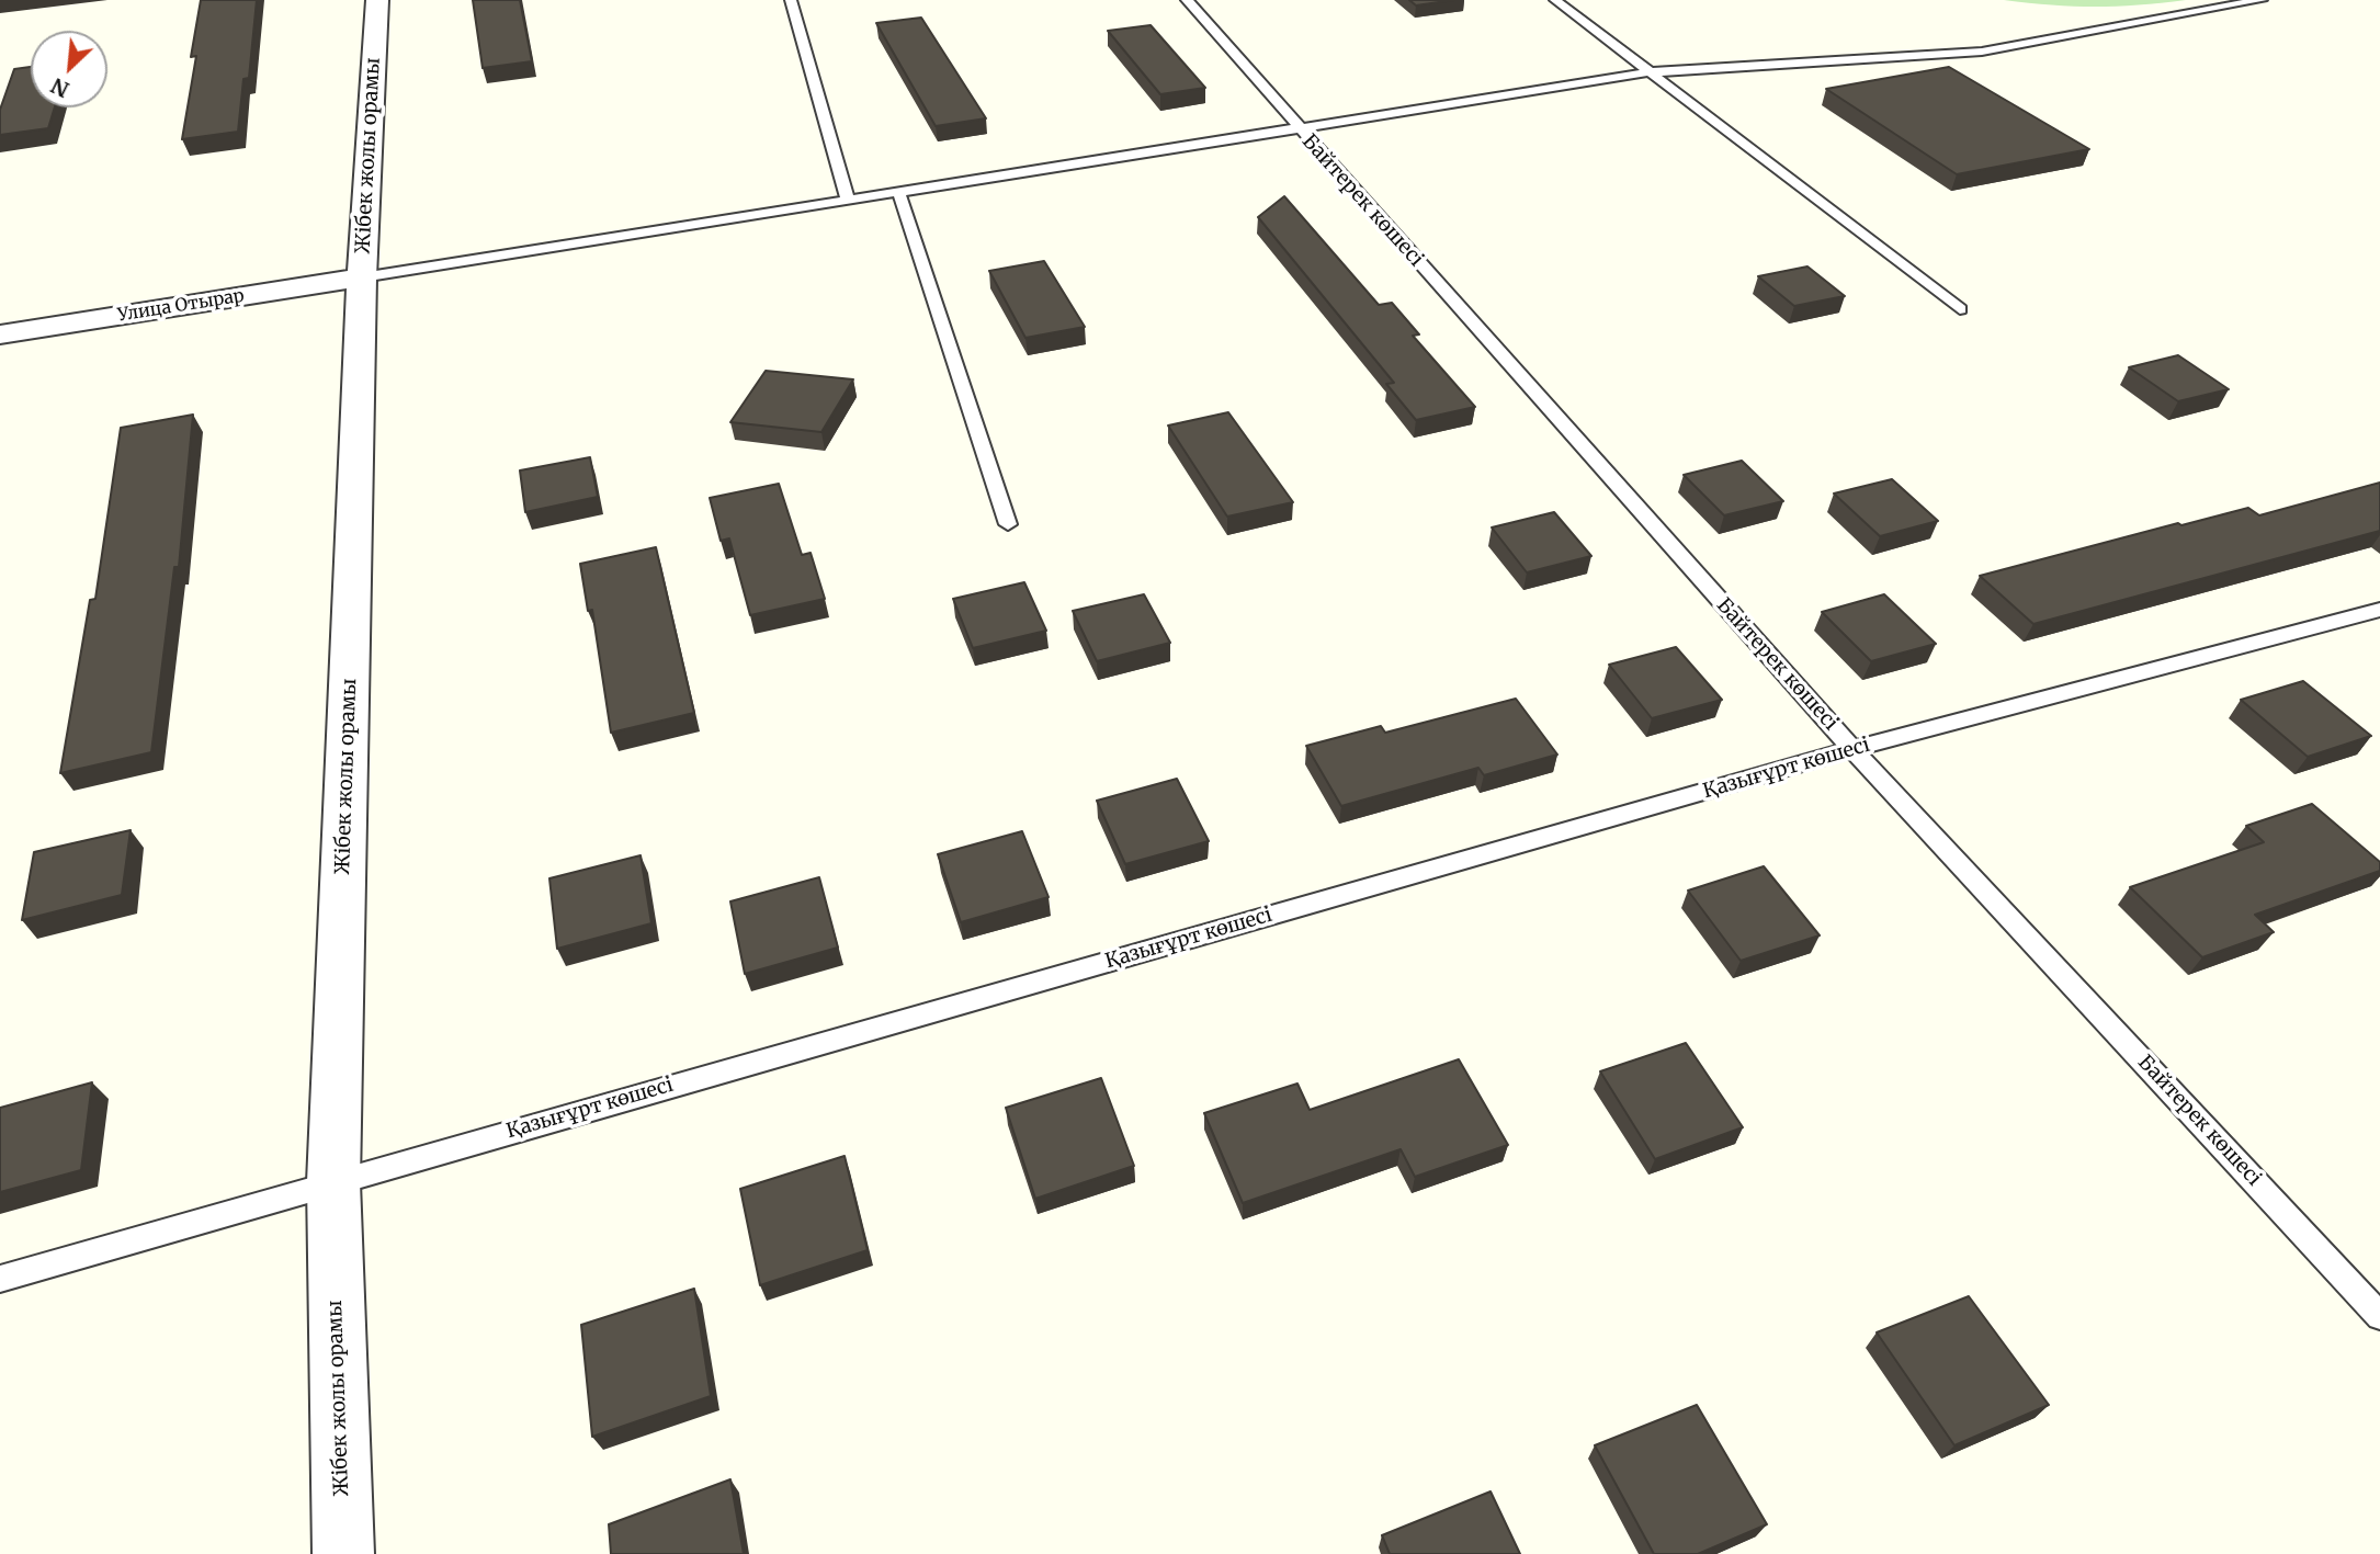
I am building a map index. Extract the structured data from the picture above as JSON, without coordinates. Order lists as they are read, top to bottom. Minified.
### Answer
{"streets":{"street":["Жібек жолы орамы","Улица Отырар"],"lane":["Байтерек көшесі","Қазығұрт көшесі"]},"crossings":[["Жібек жолы орамы","Улица Отырар"],["Жібек жолы орамы","Қазығұрт көшесі"],["Байтерек көшесі","Қазығұрт көшесі"]],"north":"bottom left"}
